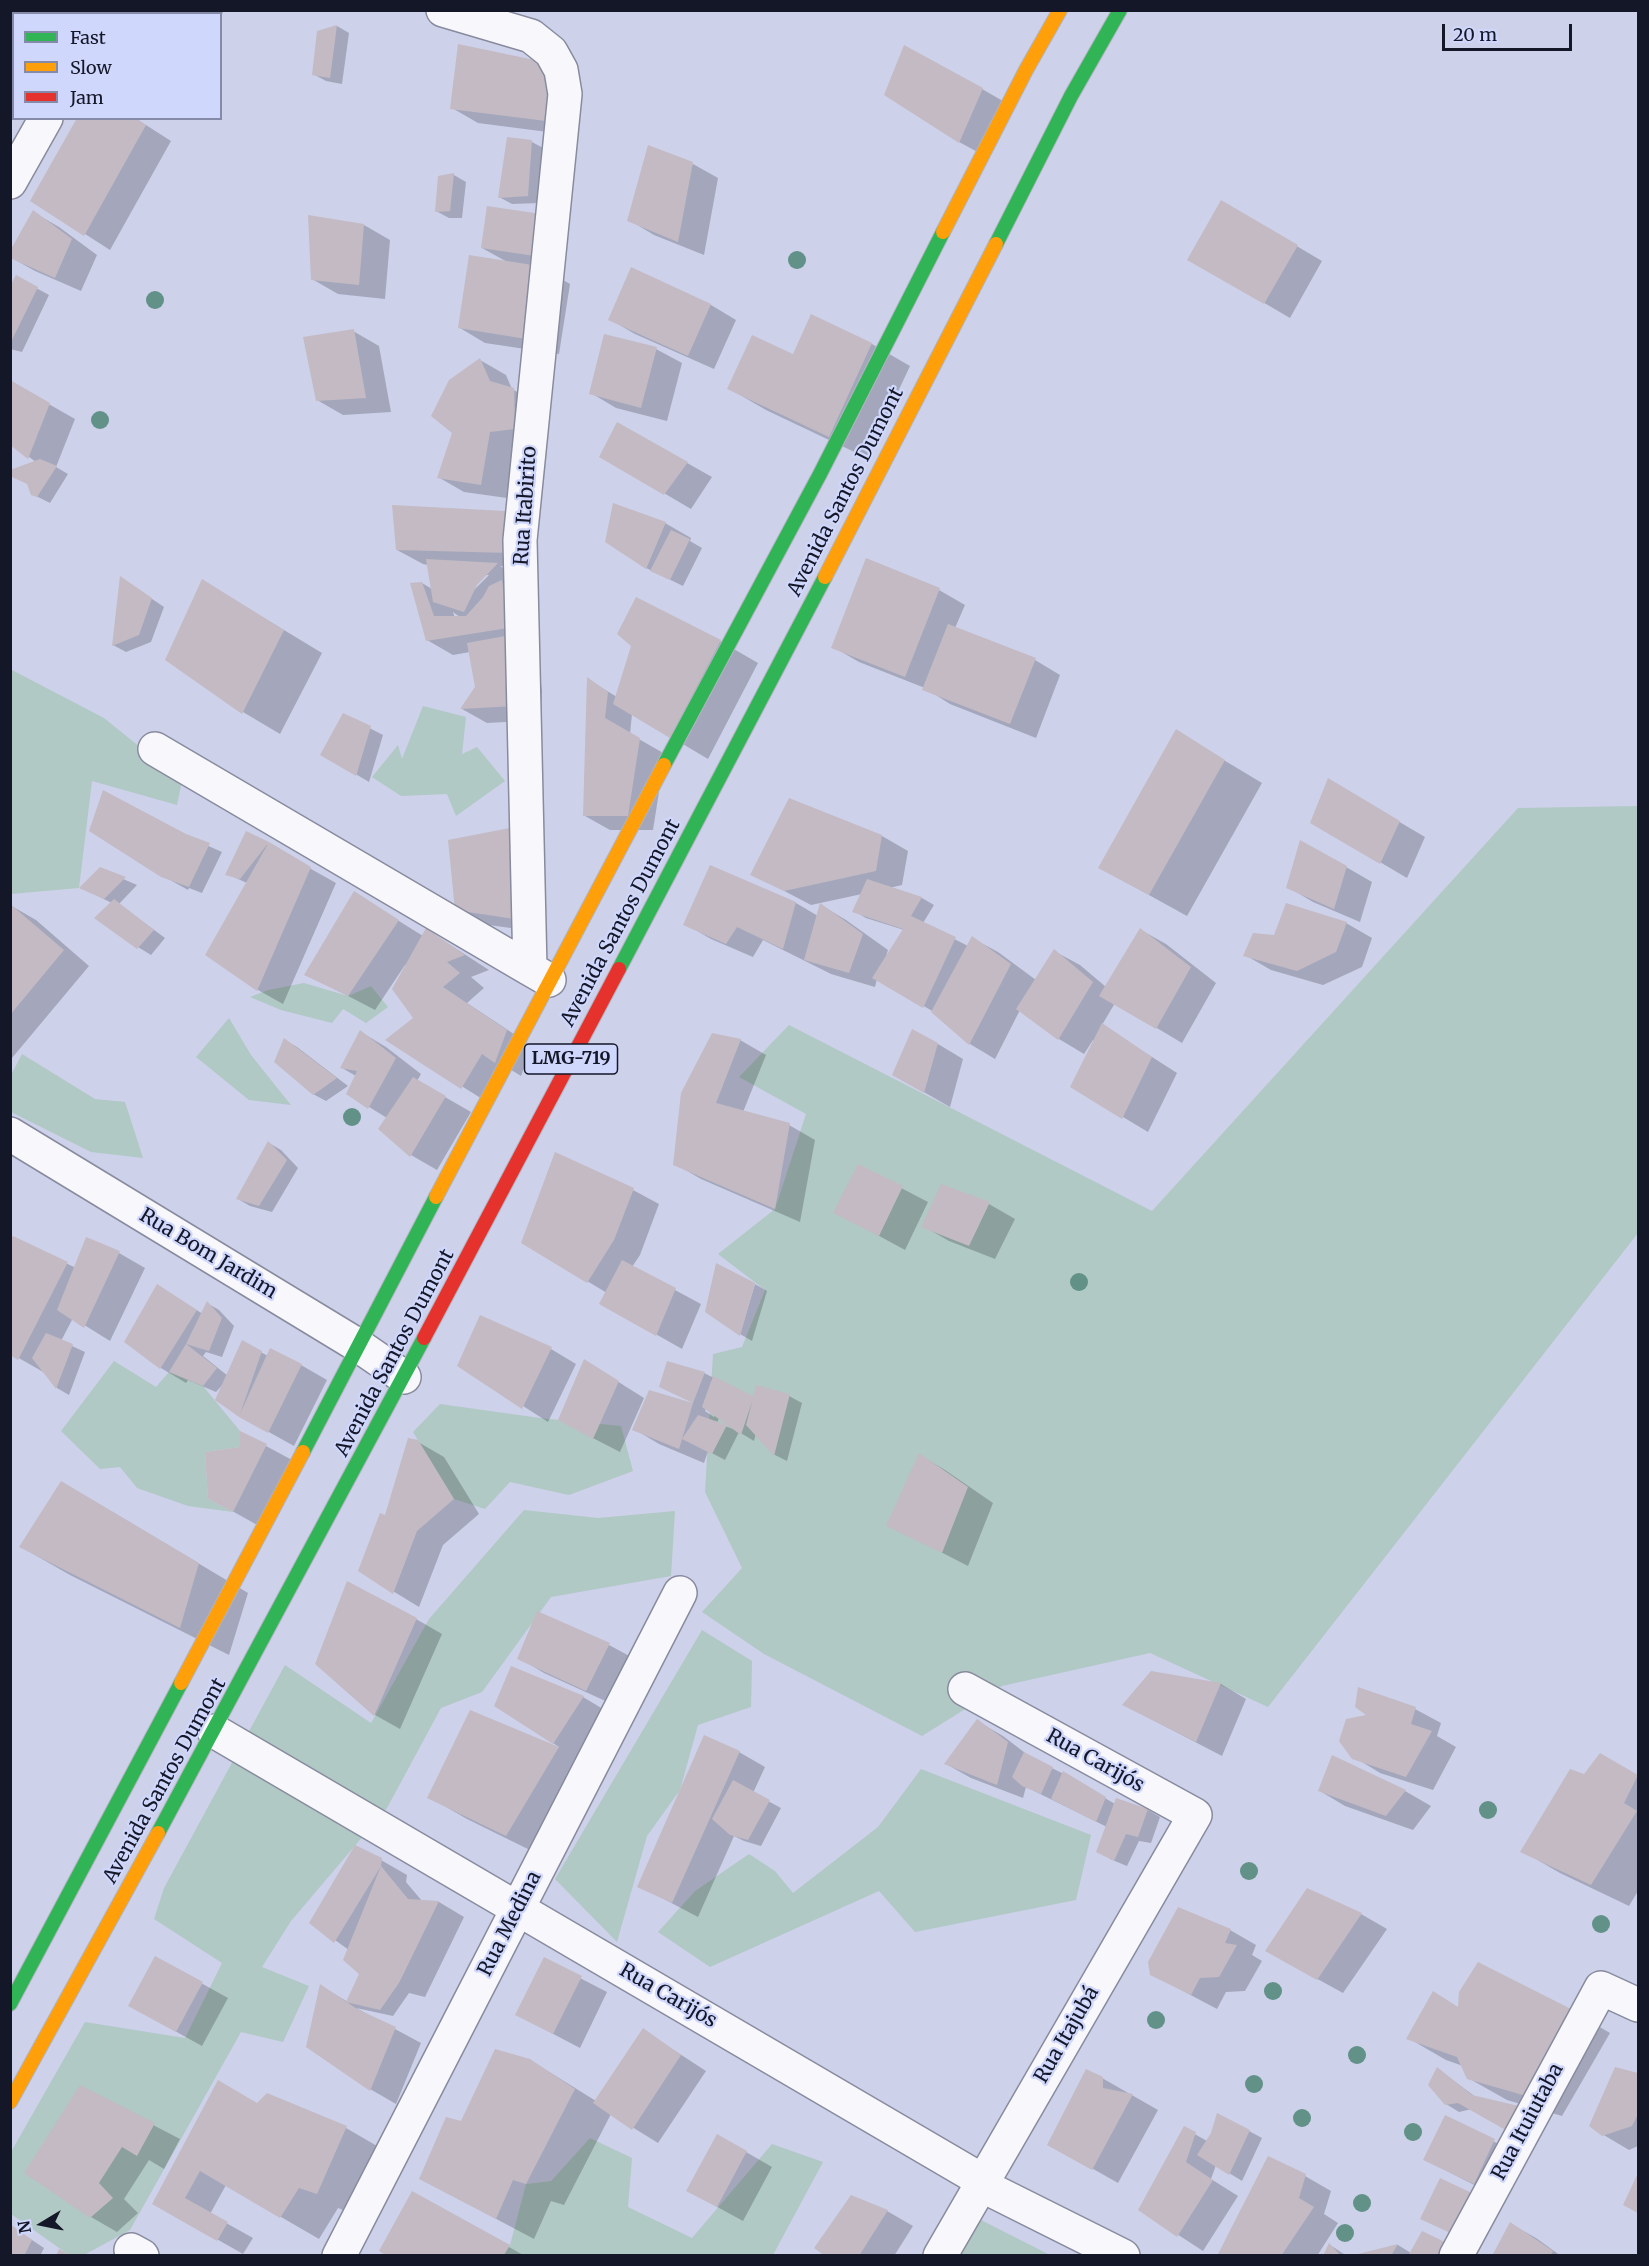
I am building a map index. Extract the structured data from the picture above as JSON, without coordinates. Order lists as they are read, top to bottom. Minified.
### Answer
{"streets":{"main road":["Avenida Santos Dumont","LMG-719"],"street":["Rua Itabirito","Rua Bom Jardim","Rua Carijós","Rua Medina","Rua Itajubá","Rua Ituiutaba"]},"crossings":[["Avenida Santos Dumont","Rua Itabirito"],["Avenida Santos Dumont","Rua Bom Jardim"],["Avenida Santos Dumont","Rua Carijós"],["Rua Carijós","Rua Medina"],["Rua Carijós","Rua Itajubá"]],"legend":["Fast","Slow","Jam"],"scale_bar":"20 m","north":"left"}
